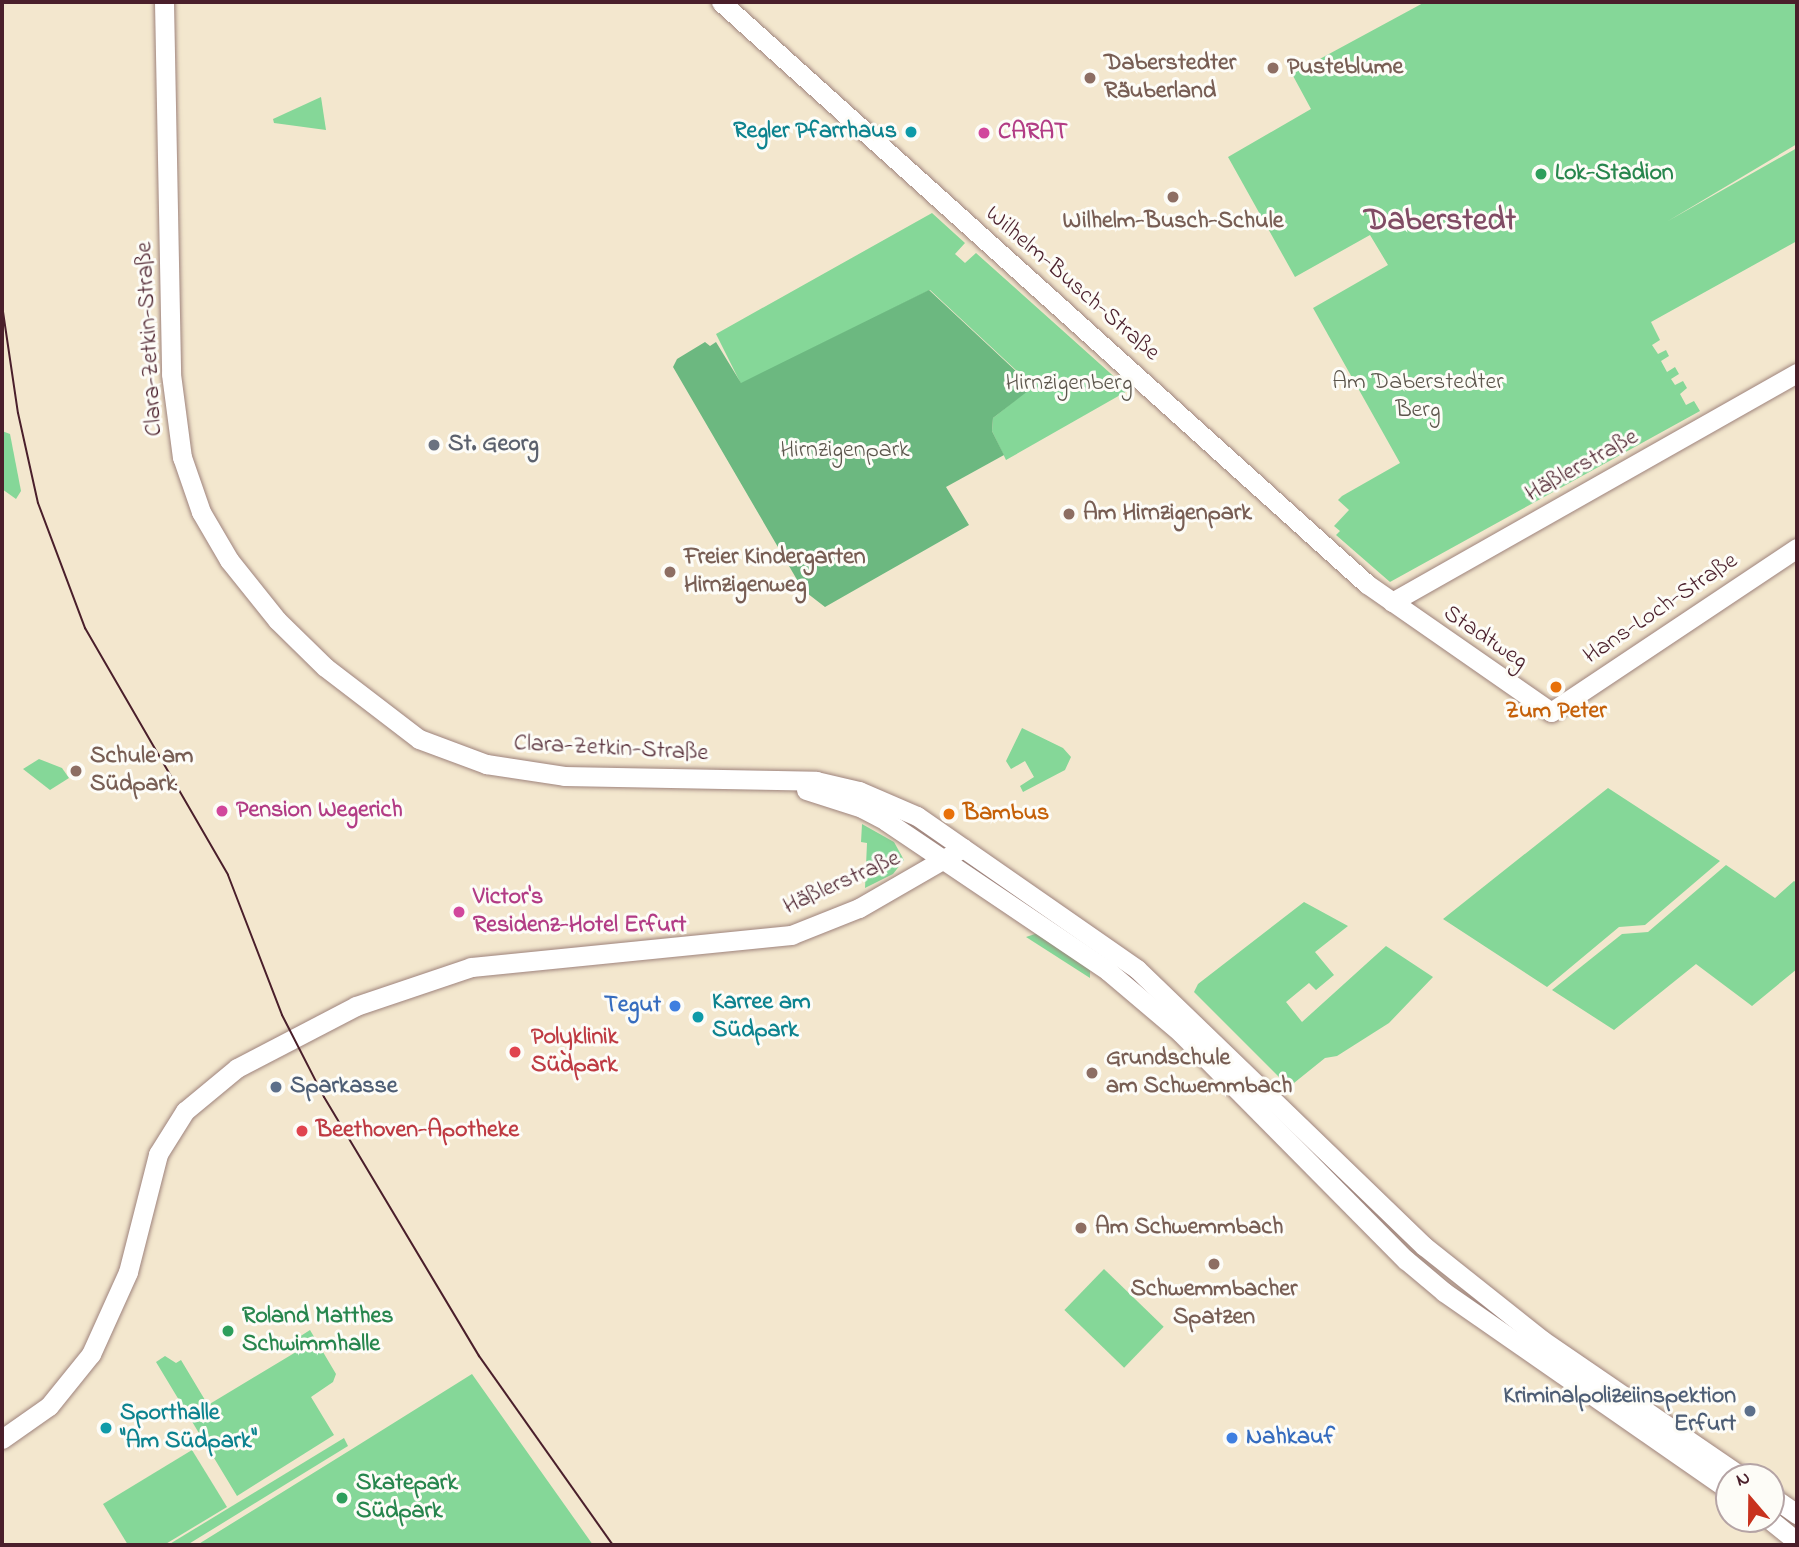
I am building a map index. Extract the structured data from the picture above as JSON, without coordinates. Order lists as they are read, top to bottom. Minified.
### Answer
{"streets":{"main road":["Wilhelm-Busch-Straße","Clara-Zetkin-Straße","Häßlerstraße","Hans-Loch-Straße","Stadtweg"]},"crossings":[["Wilhelm-Busch-Straße","Häßlerstraße"],["Wilhelm-Busch-Straße","Stadtweg"],["Clara-Zetkin-Straße","Häßlerstraße"],["Häßlerstraße","Stadtweg"],["Hans-Loch-Straße","Stadtweg"]],"districts":["Daberstedt"],"parks":["Am Daberstedter Berg","Hirnzigenberg","Hirnzigenpark"],"places":["Pusteblume","Daberstedter Räuberland","Regler Pfarrhaus","CARAT","Lok-Stadion","Wilhelm-Busch-Schule","St. Georg","Am Hirnzigenpark","Freier Kindergarten Hirnzigenweg","Zum Peter","Schule am Südpark","Pension Wegerich","Bambus","Victor's Residenz-Hotel Erfurt","Tegut","Karree am Südpark","Polyklinik Südpark","Grundschule am Schwemmbach","Sparkasse","Beethoven-Apotheke","Am Schwemmbach","Schwemmbacher Spatzen","Roland Matthes Schwimmhalle","Kriminalpolizeiinspektion Erfurt","Sporthalle \"Am Südpark\"","Nahkauf","Skatepark Südpark"],"north":"top"}
